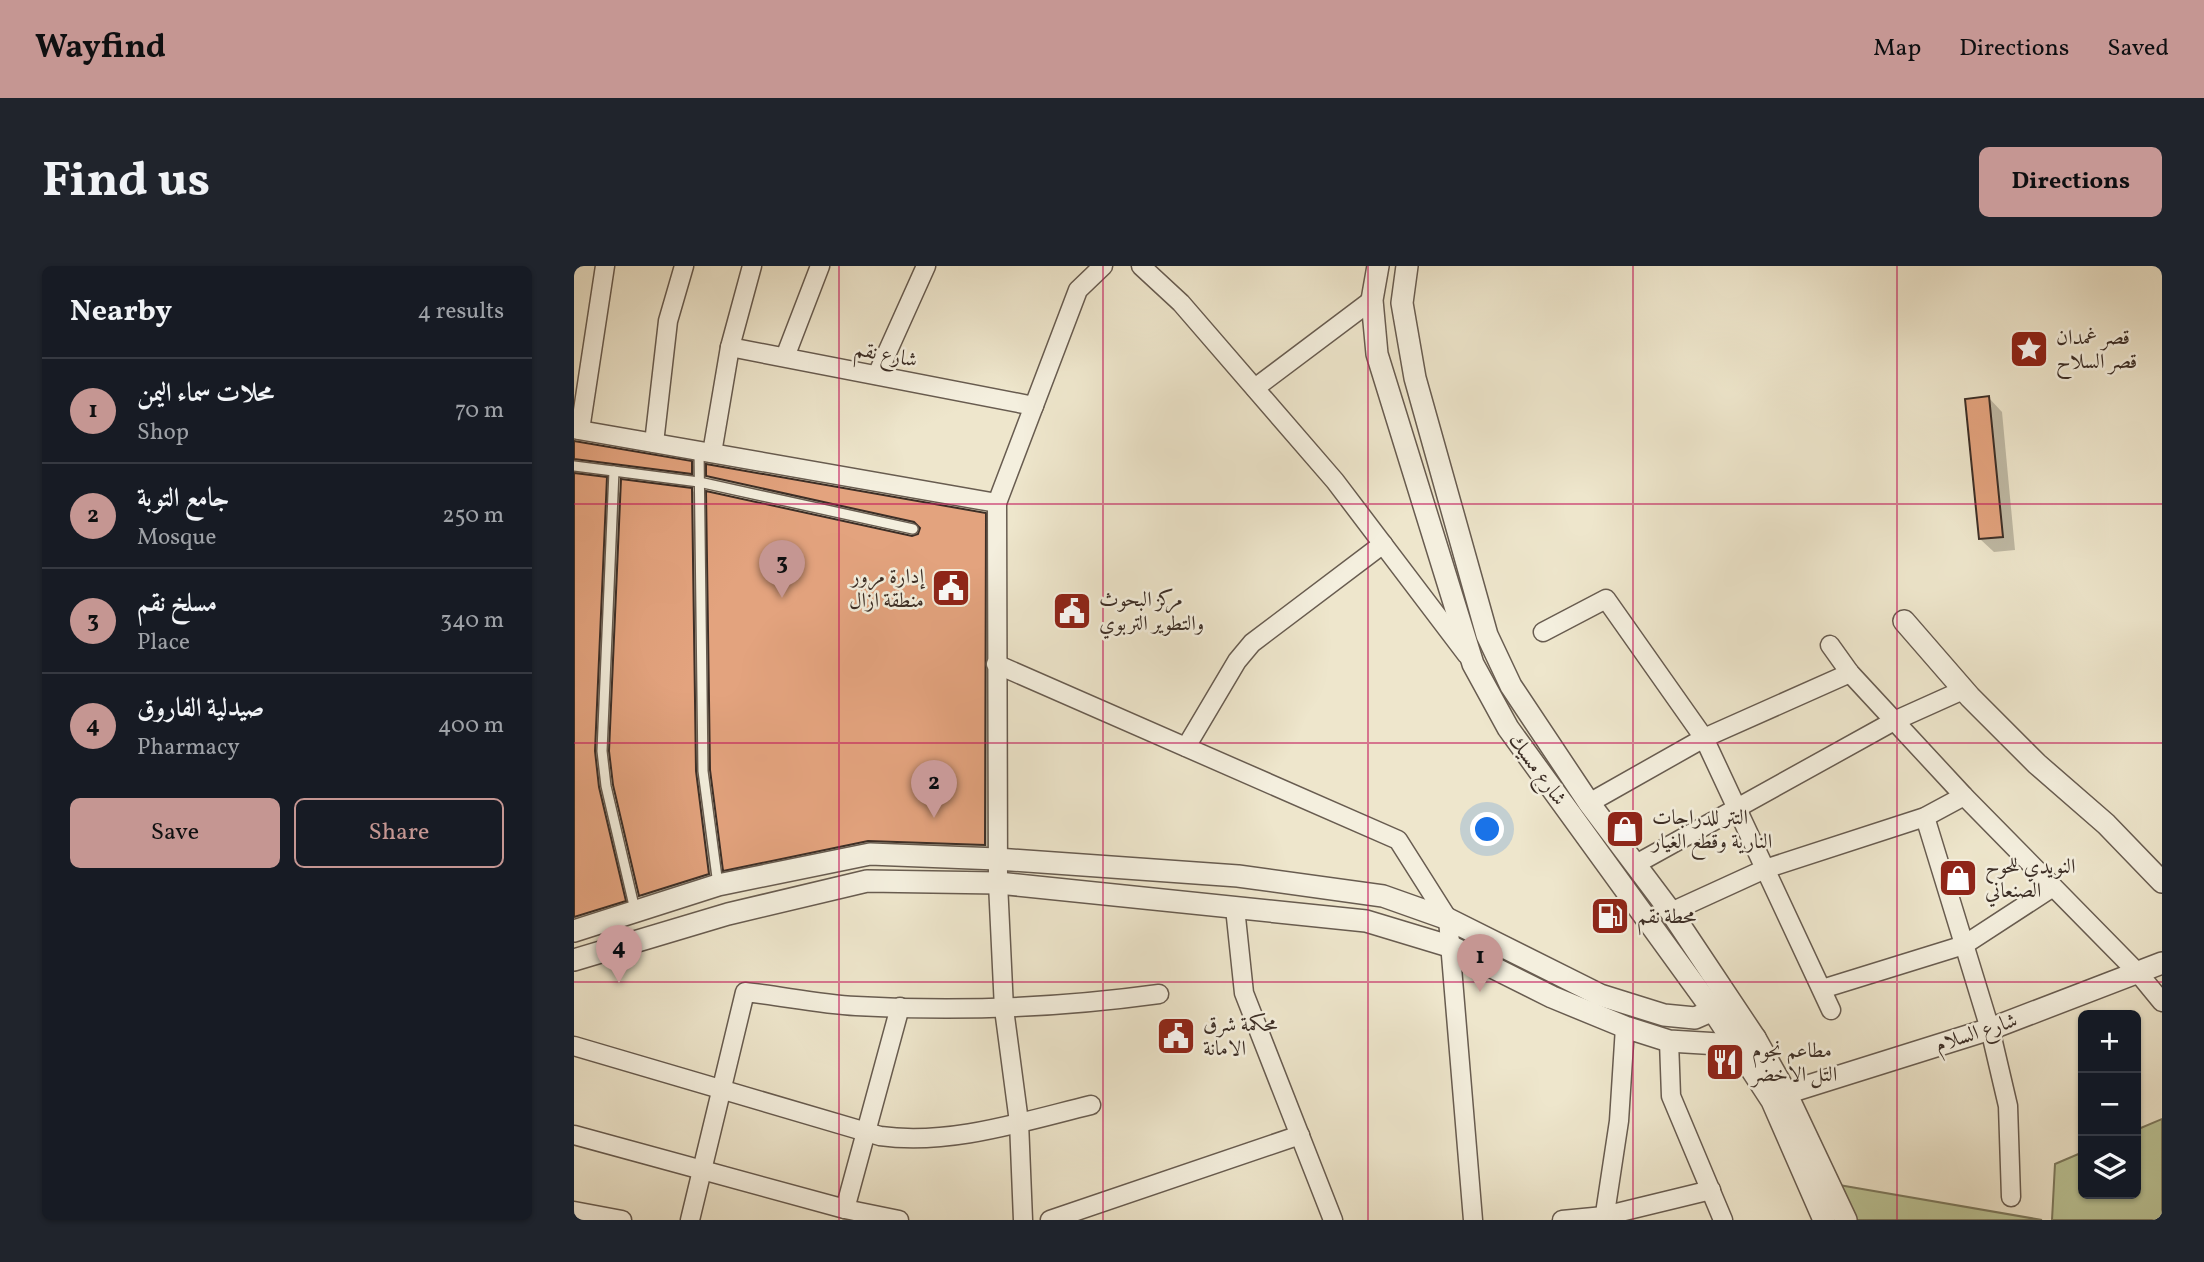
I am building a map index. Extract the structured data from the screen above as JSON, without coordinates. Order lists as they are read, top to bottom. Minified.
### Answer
{"streets":{"street":["شارع نقم","شارع مسيك","شارع السلام"]},"crossings":[["شارع مسيك","شارع السلام"]],"places":{"place":["قصر غمدان قصر السلاح"],"public building":["إدارة مرور منطقة ازال","مركز البحوث والتطوير التربوي","محكمة شرق الامانة"],"shop":["التتر للدراجات النارية وقطع الغيار","النويدي للحوح الصنعاني"],"fuel station":["محطة نقم"],"restaurant":["مطاعم نجوم التل الاخضر"]},"page":{"header":"Wayfind","nav":["Map","Directions","Saved"],"buttons":["Directions",["Save","Share"]],"title":"Find us","heading":["Nearby","4 results"],"list":[{"mark":"1","name":"محلات سماء اليمن","note":"Shop","value":"70 m"},{"mark":"2","name":"جامع التوبة","note":"Mosque","value":"250 m"},{"mark":"3","name":"مسلخ نقم","note":"Place","value":"340 m"},{"mark":"4","name":"صيدلية الفاروق","note":"Pharmacy","value":"400 m"}],"pins":["3","2","4","1"],"map_buttons":["+","−"]}}
